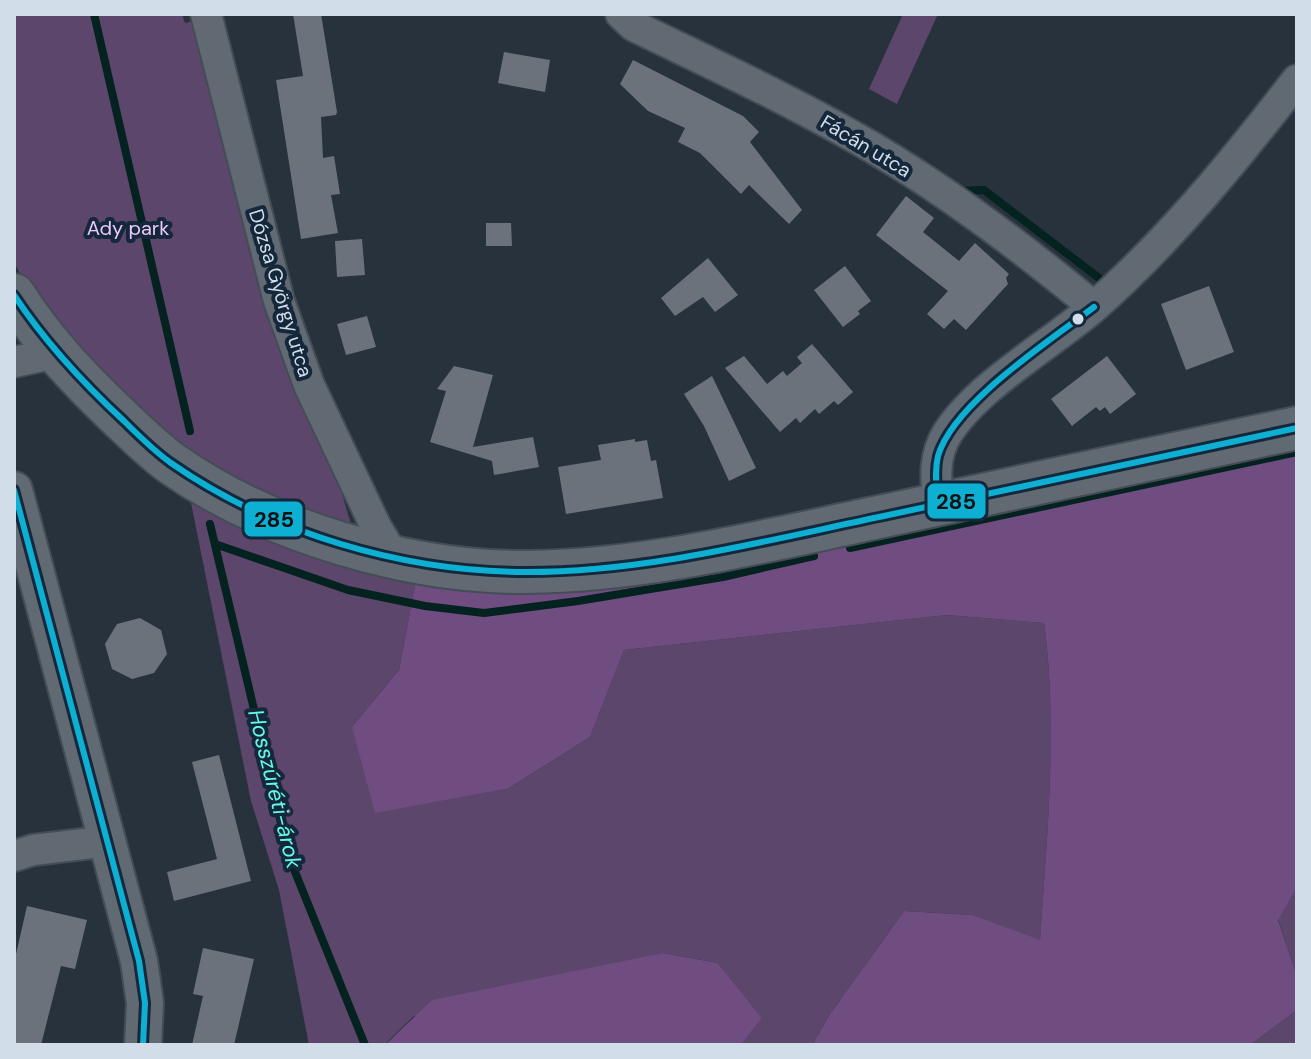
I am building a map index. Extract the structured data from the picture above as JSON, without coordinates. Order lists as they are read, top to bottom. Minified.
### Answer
{"streets":{"street":["Fácán utca","Dózsa György utca"]},"water":["Hosszúréti-árok"],"parks":["Ady park"],"lines":["transit line 285"]}
